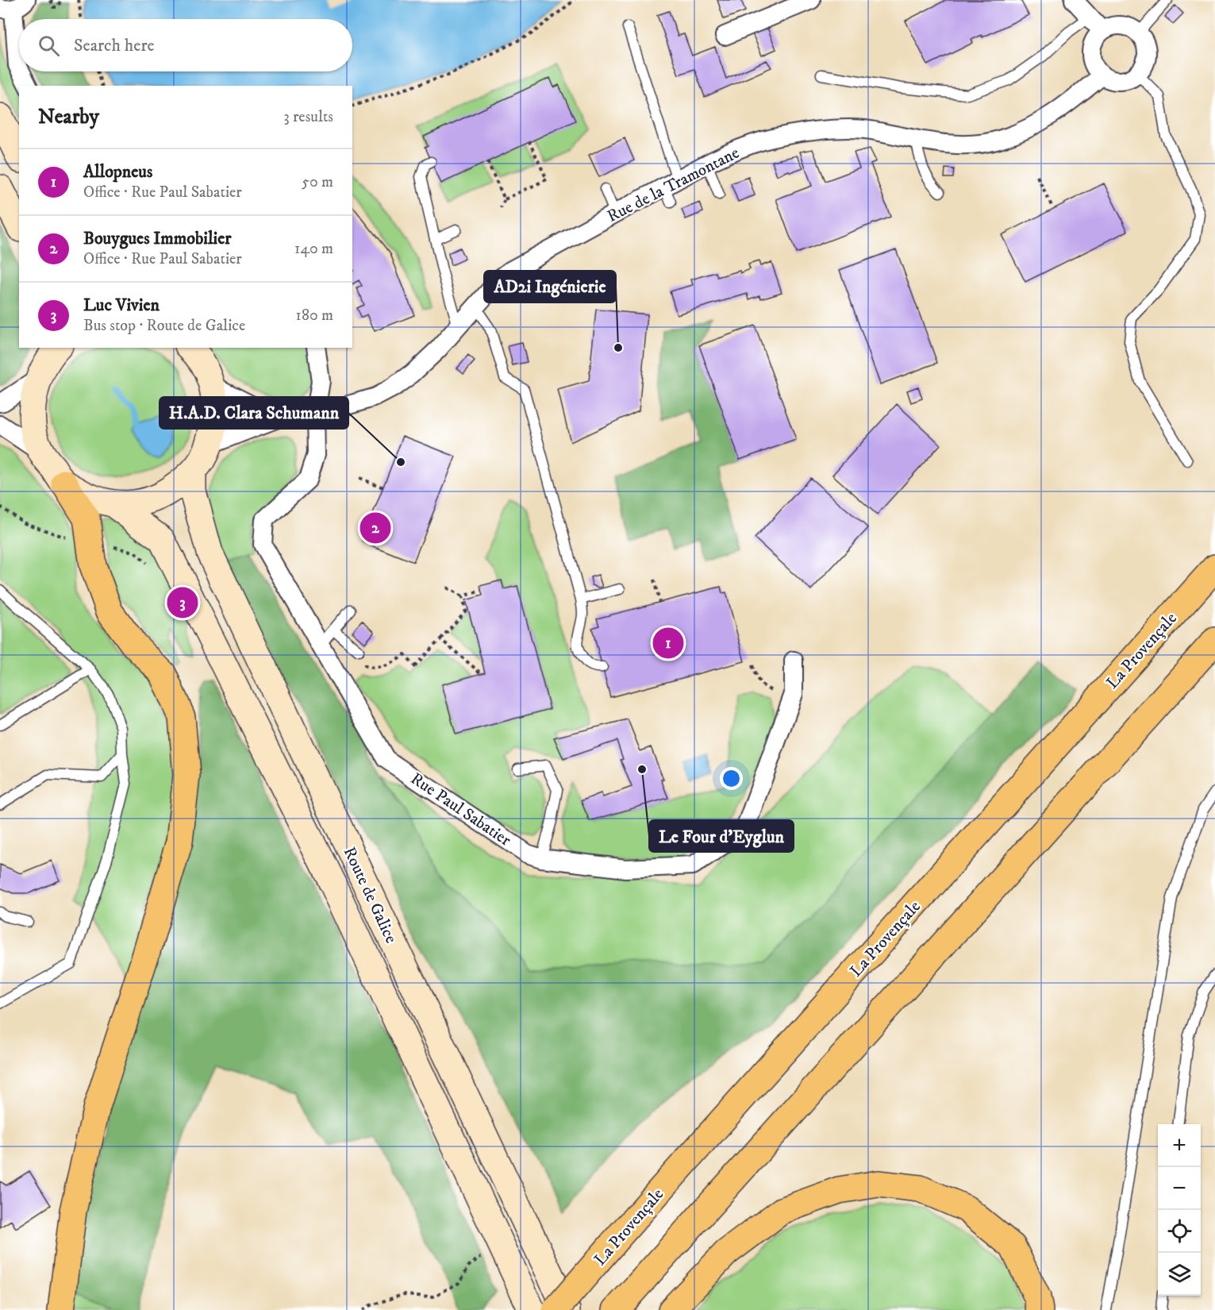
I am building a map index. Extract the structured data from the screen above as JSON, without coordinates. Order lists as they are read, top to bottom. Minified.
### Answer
{"streets":{"highway":["La Provençale"],"main road":["Route de Galice"],"street":["Rue de la Tramontane","Rue Paul Sabatier"]},"crossings":[["Rue de la Tramontane","Rue Paul Sabatier"]],"places":["AD2i Ingénierie","H.A.D. Clara Schumann","Le Four d'Eyglun"],"page":{"search":"Search here","heading":["Nearby","3 results"],"list":[{"mark":"1","name":"Allopneus","note":"Office · Rue Paul Sabatier","value":"50 m"},{"mark":"2","name":"Bouygues Immobilier","note":"Office · Rue Paul Sabatier","value":"140 m"},{"mark":"3","name":"Luc Vivien","note":"Bus stop · Route de Galice","value":"180 m"}],"pins":["2","3","1"],"map_buttons":["+","−"]}}
